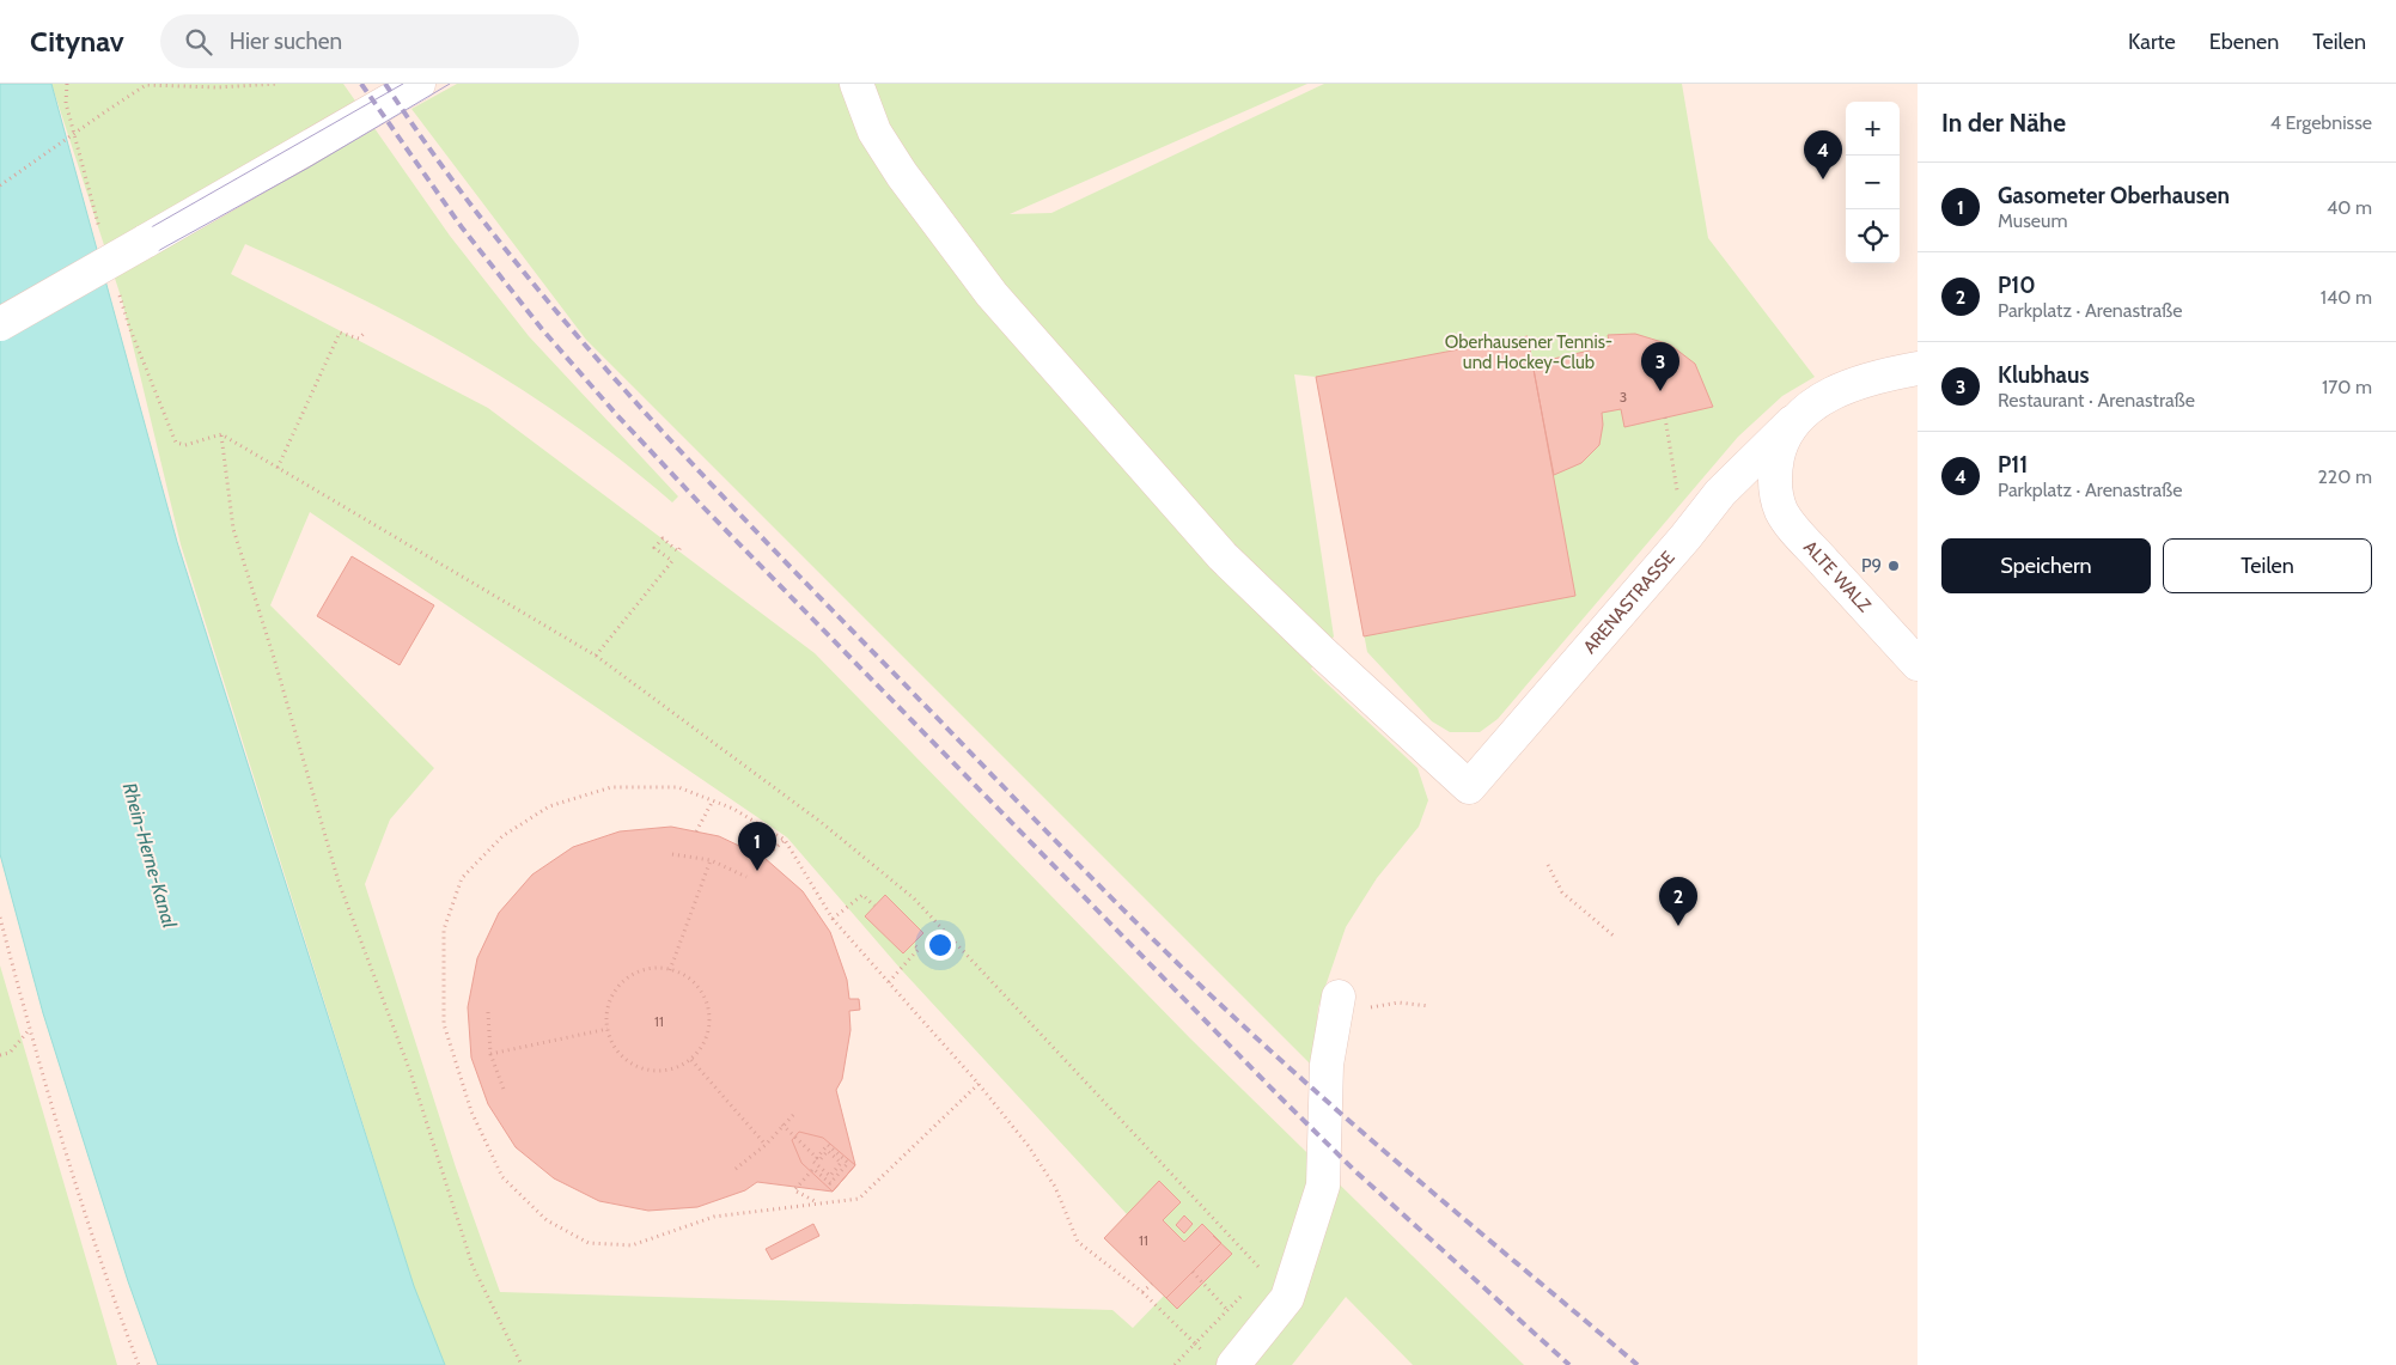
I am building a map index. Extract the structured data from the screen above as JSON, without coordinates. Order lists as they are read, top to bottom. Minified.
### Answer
{"streets":{"street":["ALTE WALZ","ARENASTRASSE"]},"crossings":[["ALTE WALZ","ARENASTRASSE"]],"water":["Rhein-Herne-Kanal"],"parks":["Oberhausener Tennis- und Hockey-Club"],"places":["P9"],"house_numbers":["3","11","11"],"page":{"header":"Citynav","search":"Hier suchen","nav":["Karte","Ebenen","Teilen"],"heading":["In der Nähe","4 Ergebnisse"],"map_buttons":["+","−"],"pins":["4","3","1","2"],"list":[{"mark":"1","name":"Gasometer Oberhausen","note":"Museum","value":"40 m"},{"mark":"2","name":"P10","note":"Parkplatz · Arenastraße","value":"140 m"},{"mark":"3","name":"Klubhaus","note":"Restaurant · Arenastraße","value":"170 m"},{"mark":"4","name":"P11","note":"Parkplatz · Arenastraße","value":"220 m"}],"buttons":["Speichern","Teilen"]}}
